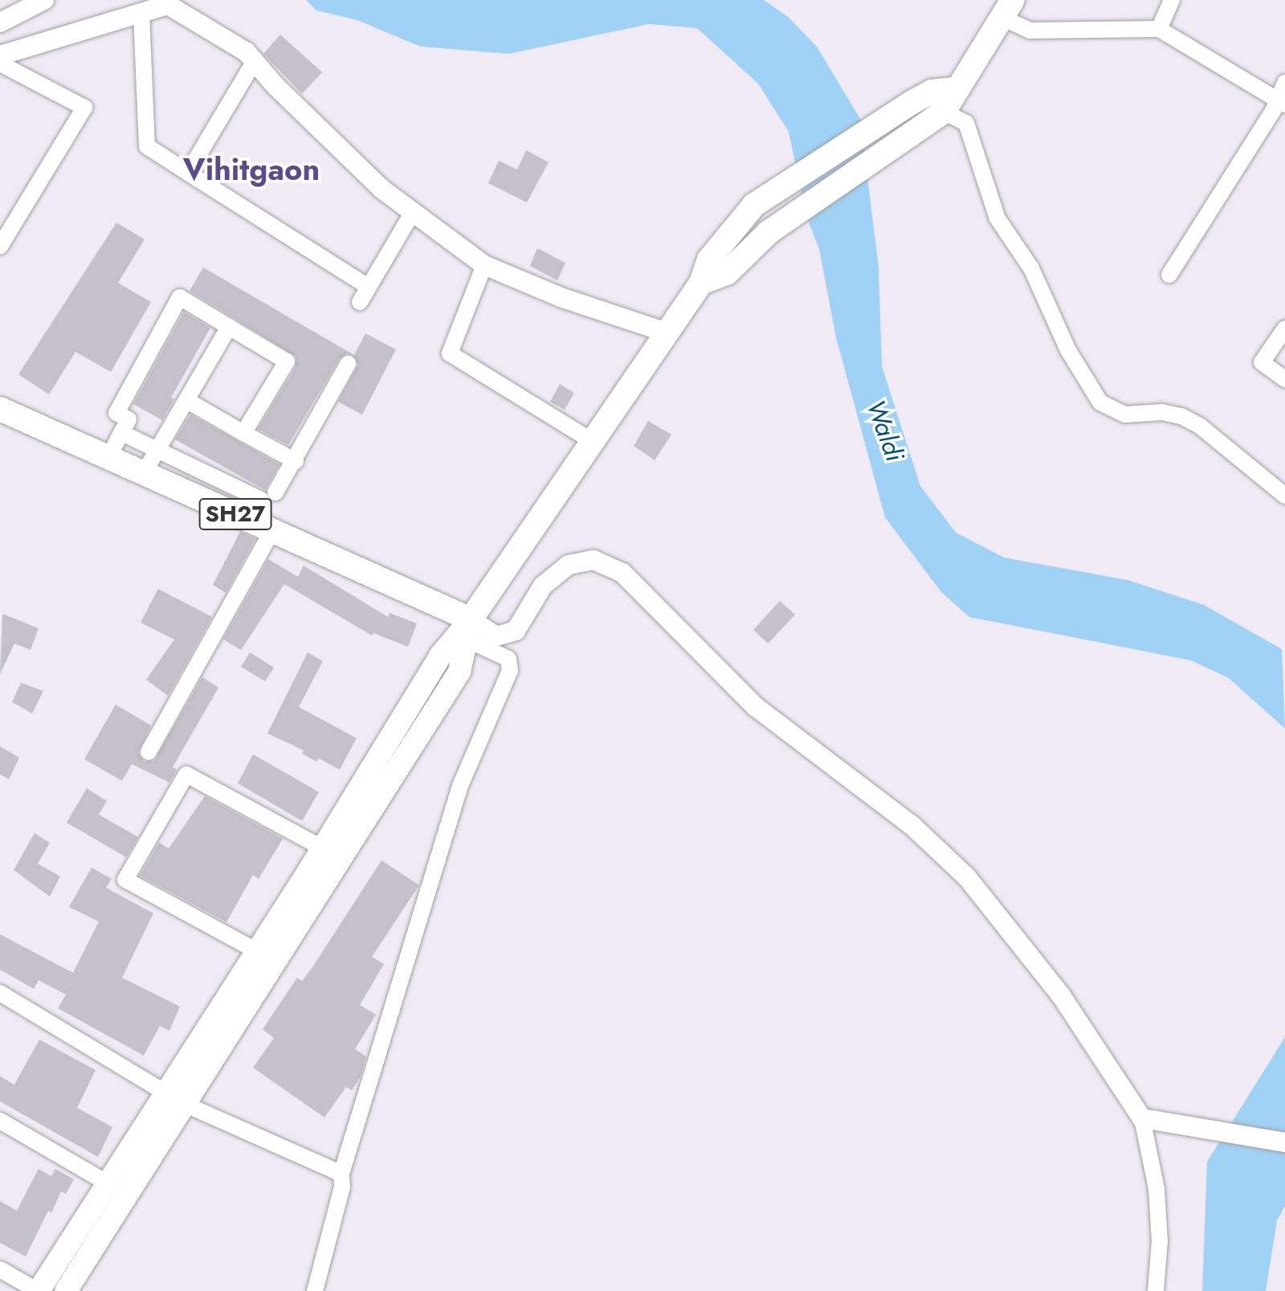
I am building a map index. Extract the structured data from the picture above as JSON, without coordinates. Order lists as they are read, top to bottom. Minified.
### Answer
{"streets":{"main road":["SH27"]},"districts":["Vihitgaon"],"water":["Waldi"]}
